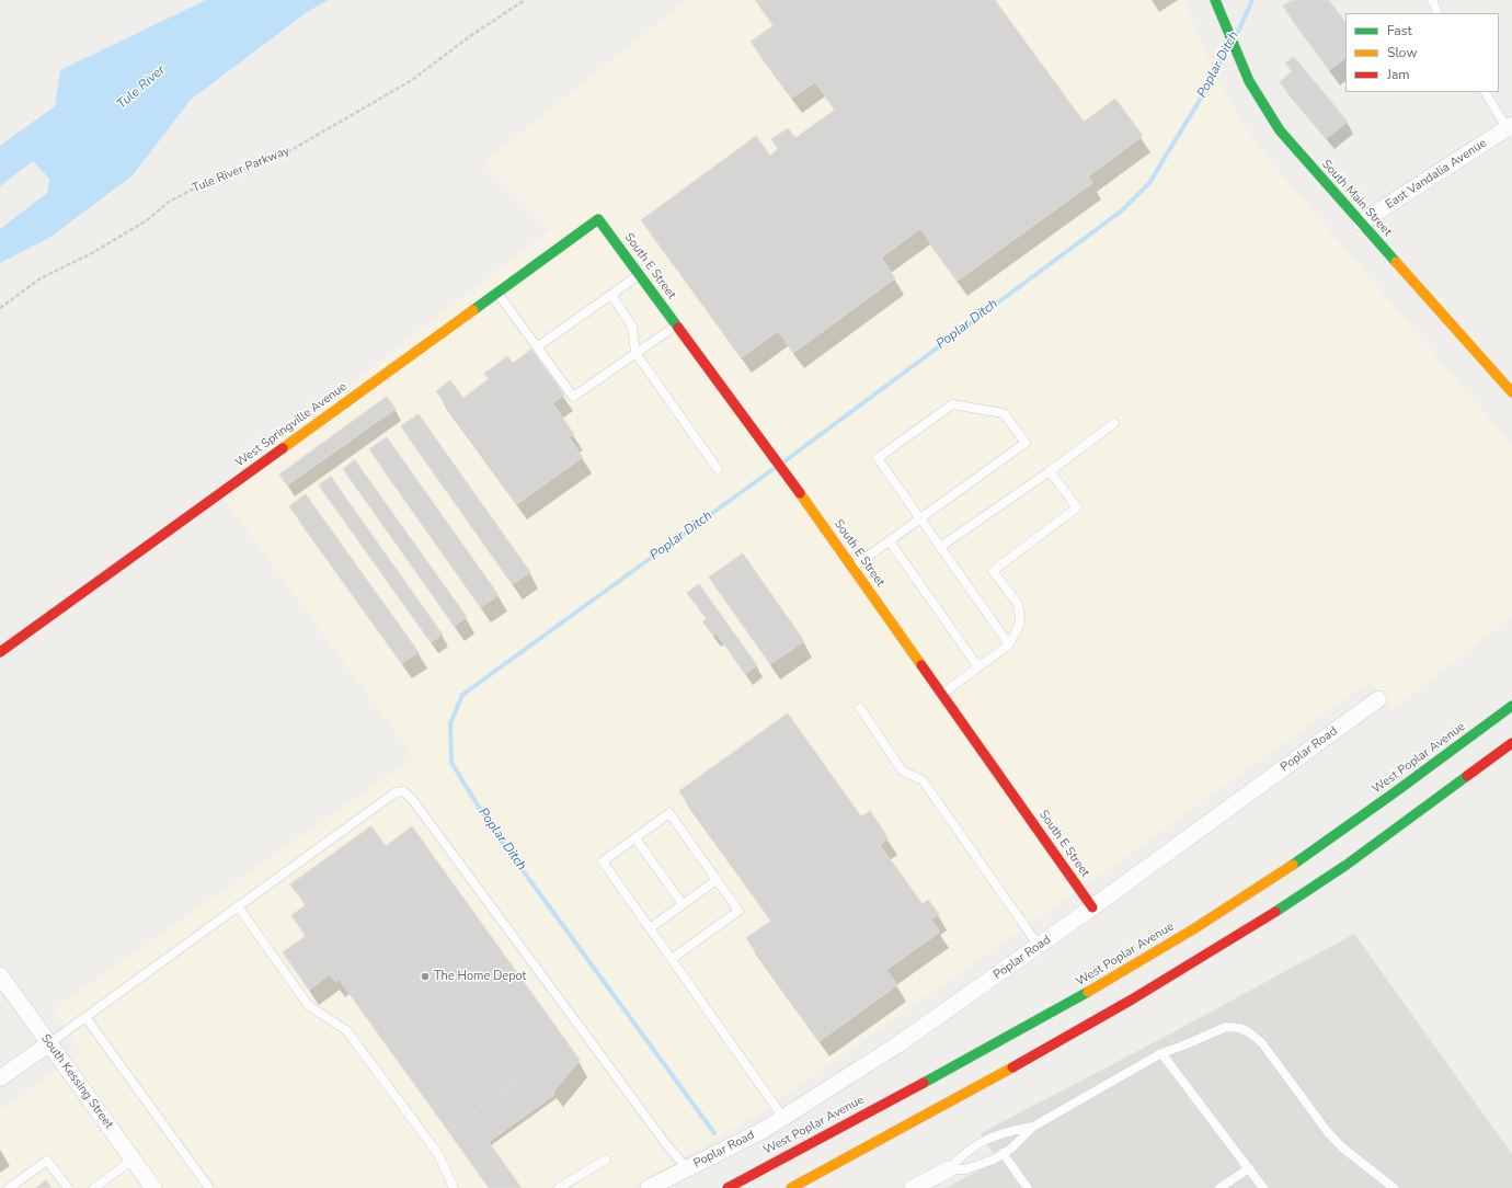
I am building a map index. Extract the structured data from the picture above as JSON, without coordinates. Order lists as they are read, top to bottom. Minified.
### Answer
{"streets":{"main road":["South Main Street","South E Street","West Springville Avenue","West Poplar Avenue"],"street":["East Vandalia Avenue","Poplar Road","South Kessing Street"],"path":["Tule River Parkway"]},"crossings":[["East Vandalia Avenue","South Main Street"],["South E Street","West Springville Avenue"],["South E Street","Poplar Road"]],"water":["Poplar Ditch","Tule River"],"places":["The Home Depot"],"legend":["Fast","Slow","Jam"]}
